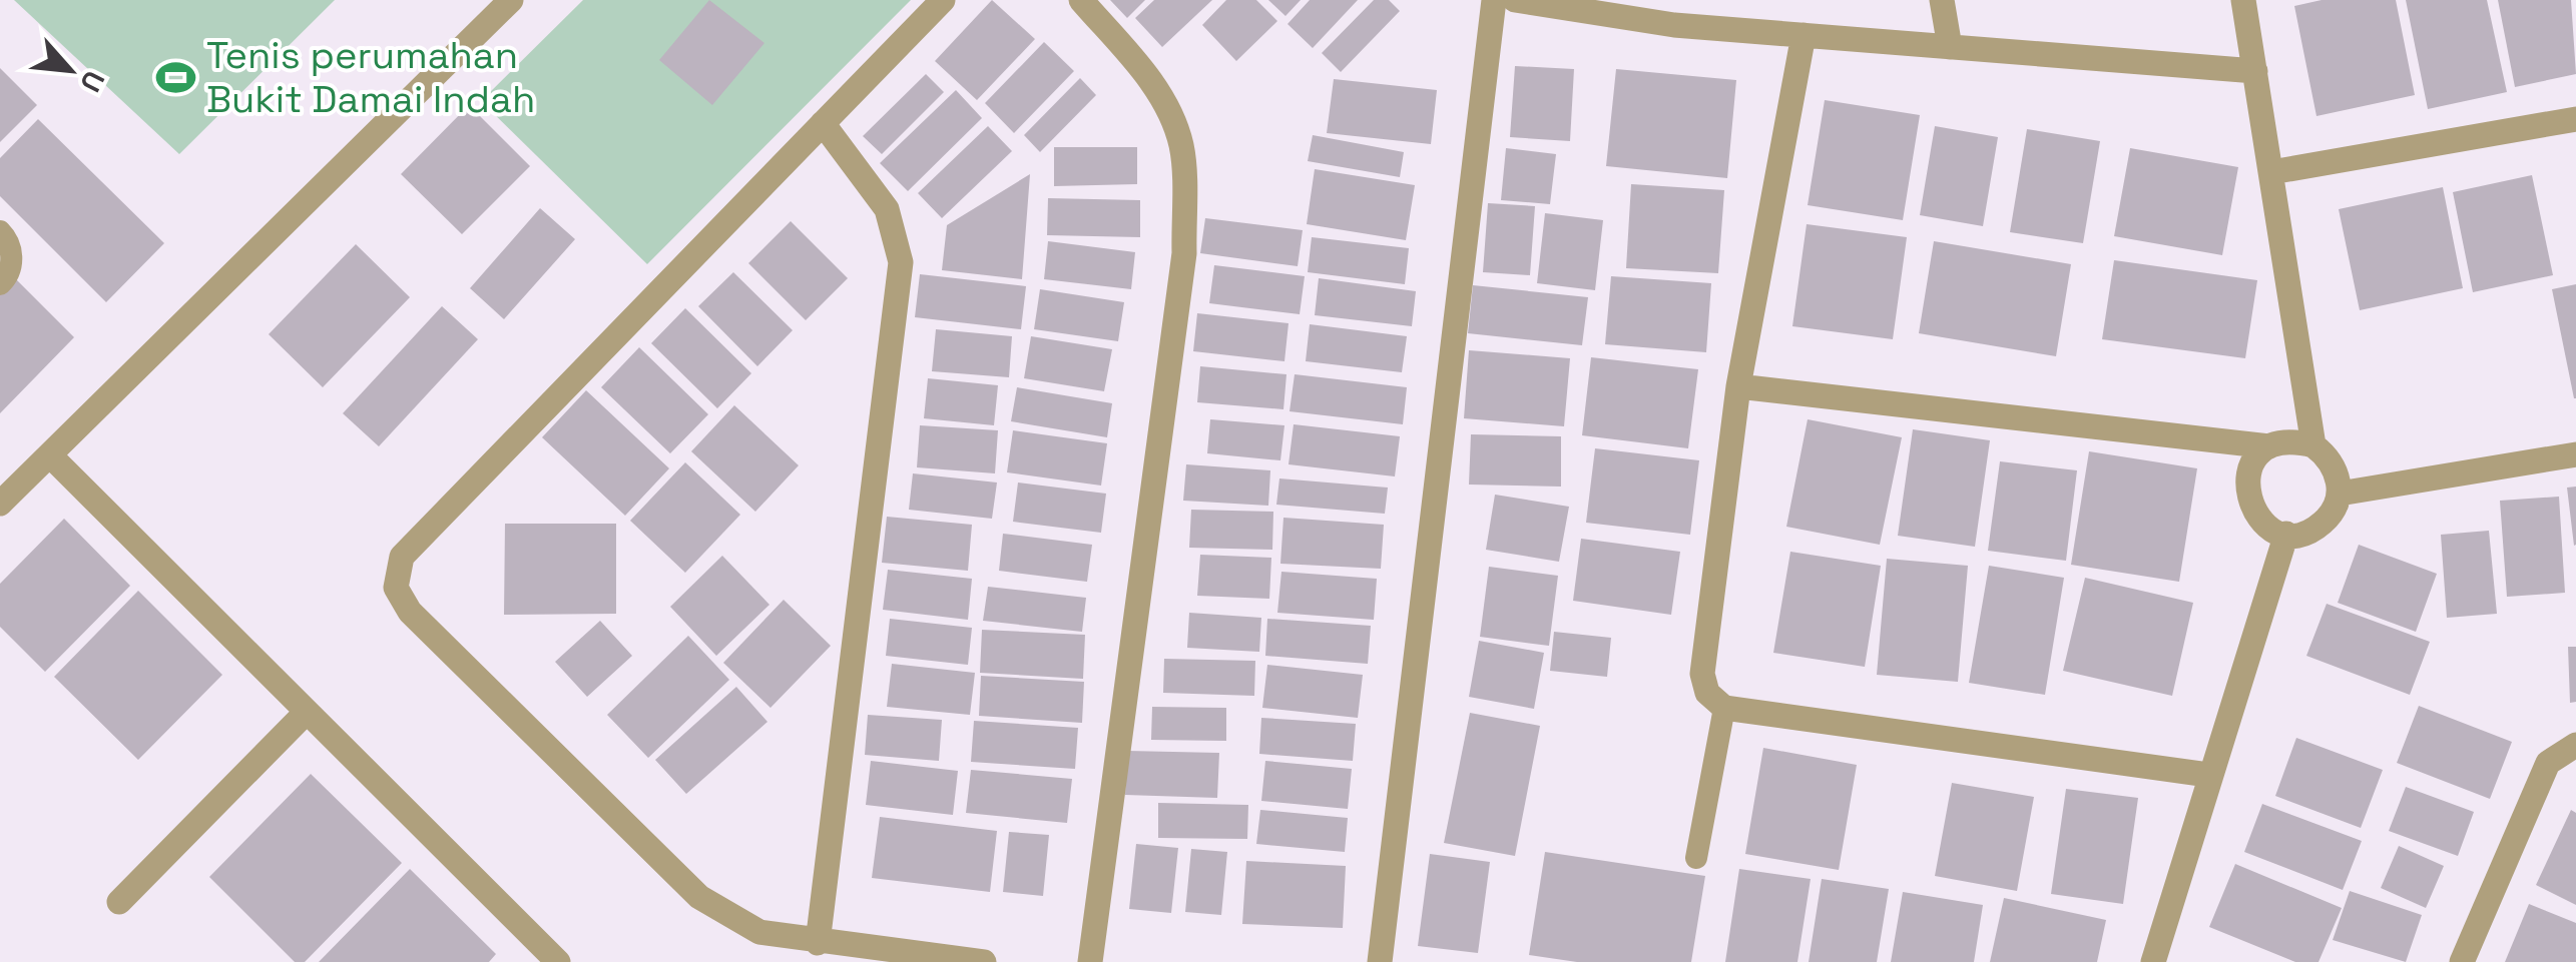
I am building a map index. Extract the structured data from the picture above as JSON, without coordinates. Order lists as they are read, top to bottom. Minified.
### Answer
{"places":{"sports":["Tenis perumahan Bukit Damai Indah"]},"north":"bottom right"}
